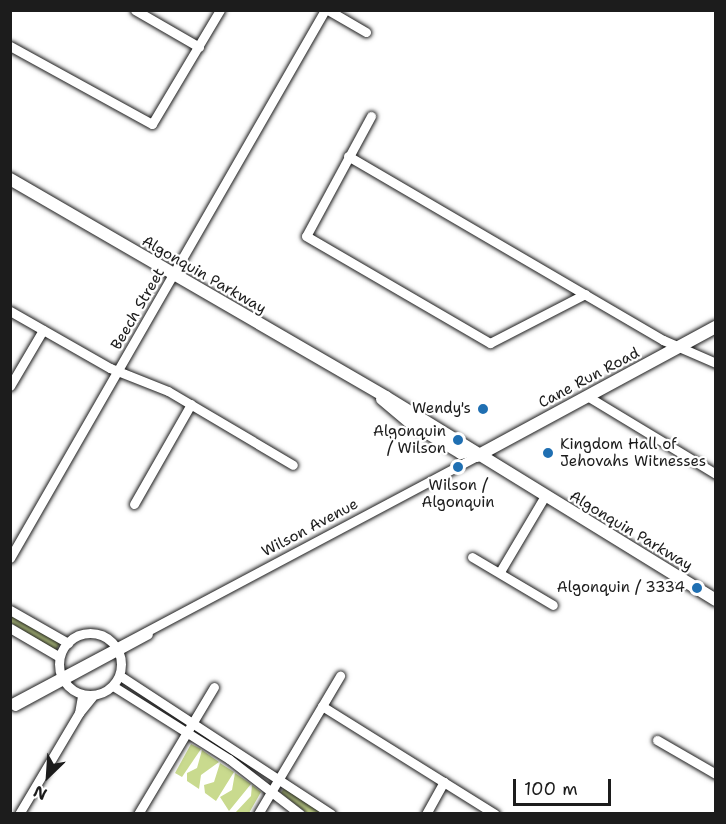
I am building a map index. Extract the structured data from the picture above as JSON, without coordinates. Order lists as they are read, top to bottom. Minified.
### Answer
{"streets":{"main road":["Algonquin Parkway","Cane Run Road"],"street":["Beech Street","Wilson Avenue"]},"crossings":[["Algonquin Parkway","Beech Street"],["Algonquin Parkway","Cane Run Road"],["Algonquin Parkway","Wilson Avenue"],["Cane Run Road","Wilson Avenue"]],"places":["Wendy's","Algonquin / Wilson","Kingdom Hall of Jehovahs Witnesses","Wilson / Algonquin","Algonquin / 3334"],"scale_bar":"100 m","north":"bottom left"}
